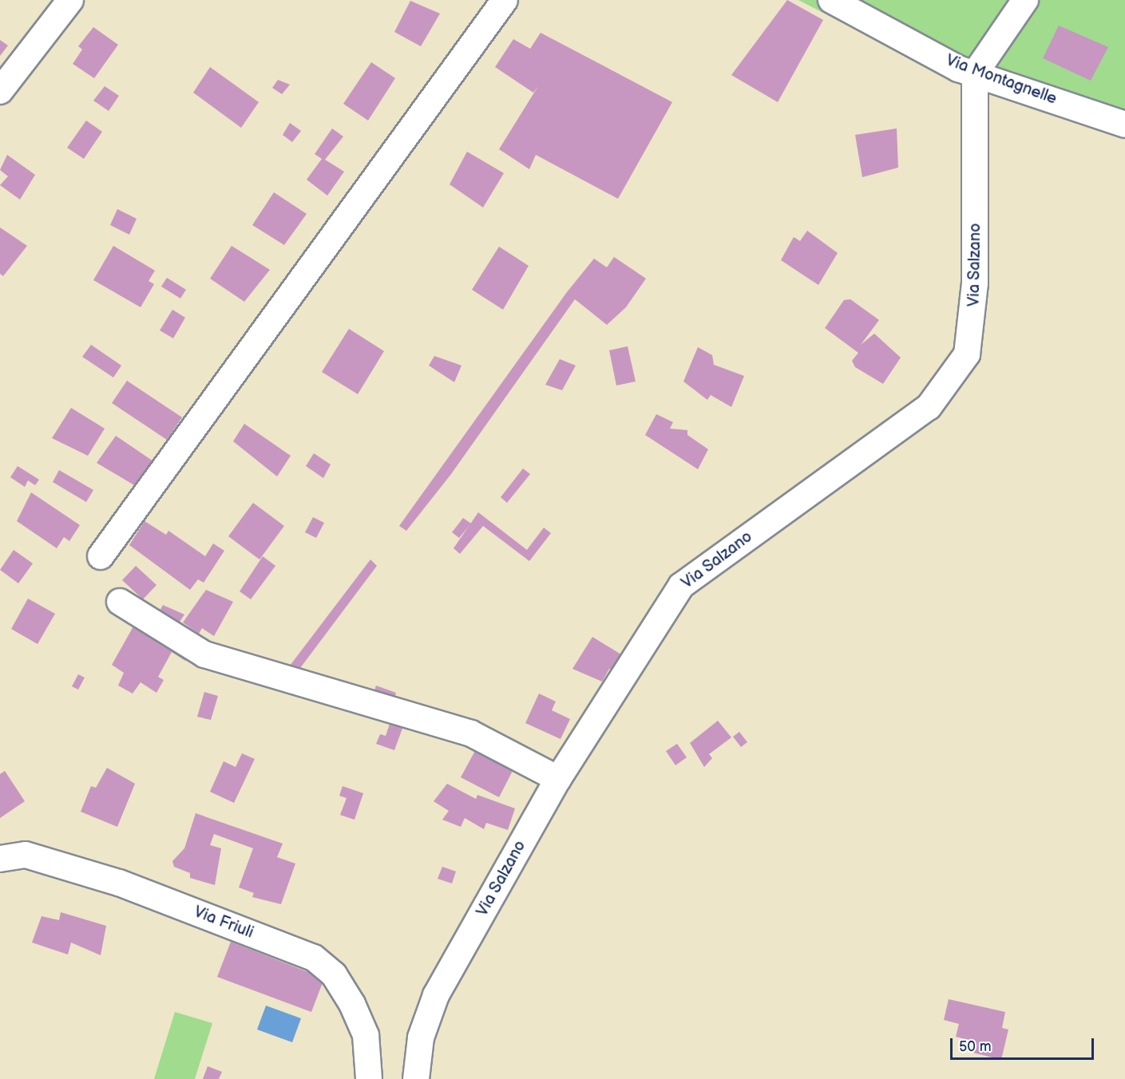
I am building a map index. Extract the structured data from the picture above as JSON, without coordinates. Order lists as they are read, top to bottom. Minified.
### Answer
{"streets":{"street":["Via Montagnelle","Via Salzano","Via Friuli"]},"crossings":[["Via Montagnelle","Via Salzano"]],"scale_bar":"50 m"}
